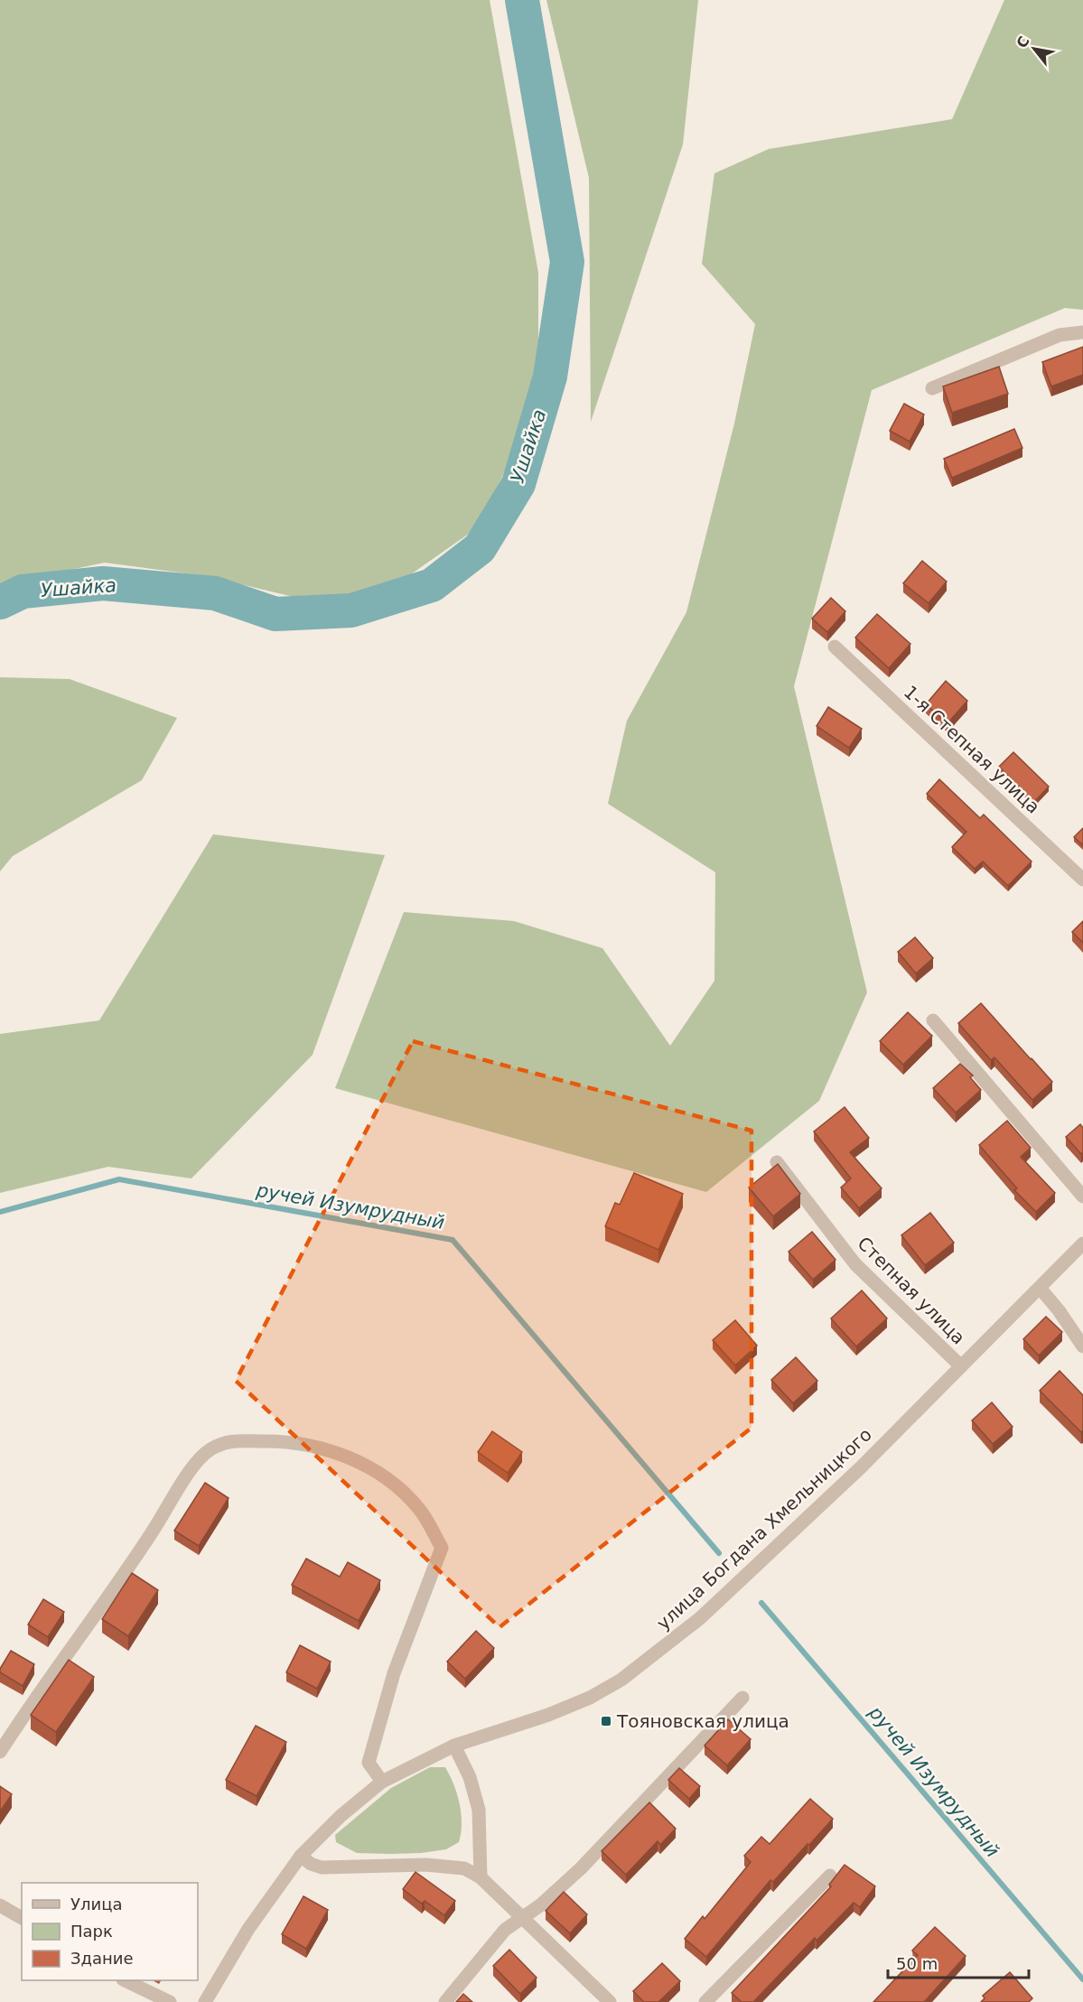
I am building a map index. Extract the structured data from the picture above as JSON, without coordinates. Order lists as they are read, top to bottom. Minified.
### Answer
{"streets":{"street":["1-я Степная улица","Степная улица","улица Богдана Хмельницкого"]},"crossings":[["Степная улица","улица Богдана Хмельницкого"]],"water":["Ушайка","ручей Изумрудный"],"places":{"transit":["Тояновская улица"]},"legend":["Улица","Парк","Здание"],"scale_bar":"50 m","north":"top left"}
